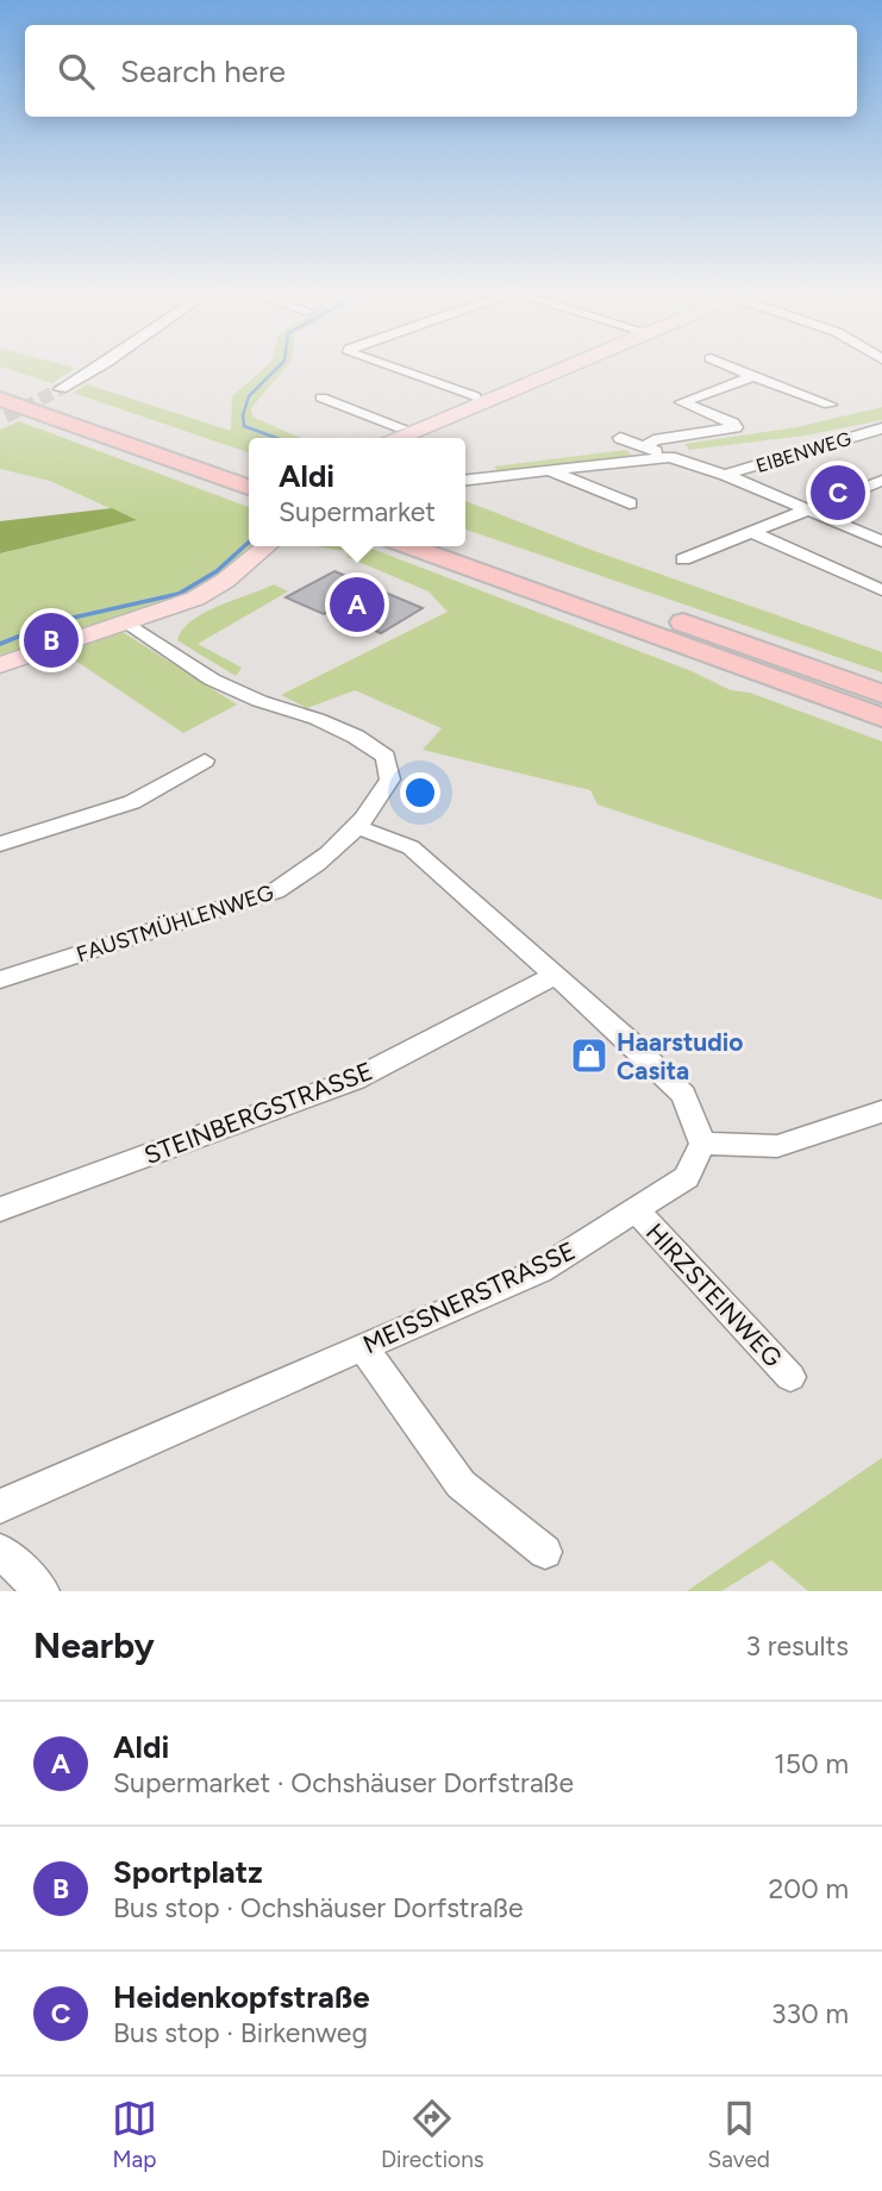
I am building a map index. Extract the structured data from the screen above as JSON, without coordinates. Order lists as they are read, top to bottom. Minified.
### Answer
{"streets":{"street":["EIBENWEG","FAUSTMÜHLENWEG","STEINBERGSTRASSE","HIRZSTEINWEG","MEISSNERSTRASSE"]},"crossings":[["HIRZSTEINWEG","MEISSNERSTRASSE"]],"places":{"shop":["Haarstudio Casita"]},"page":{"search":"Search here","popup":["Aldi","Supermarket"],"pins":["C","A","B"],"heading":["Nearby","3 results"],"list":[{"mark":"A","name":"Aldi","note":"Supermarket · Ochshäuser Dorfstraße","value":"150 m"},{"mark":"B","name":"Sportplatz","note":"Bus stop · Ochshäuser Dorfstraße","value":"200 m"},{"mark":"C","name":"Heidenkopfstraße","note":"Bus stop · Birkenweg","value":"330 m"}],"nav":["Map","Directions","Saved"]}}
